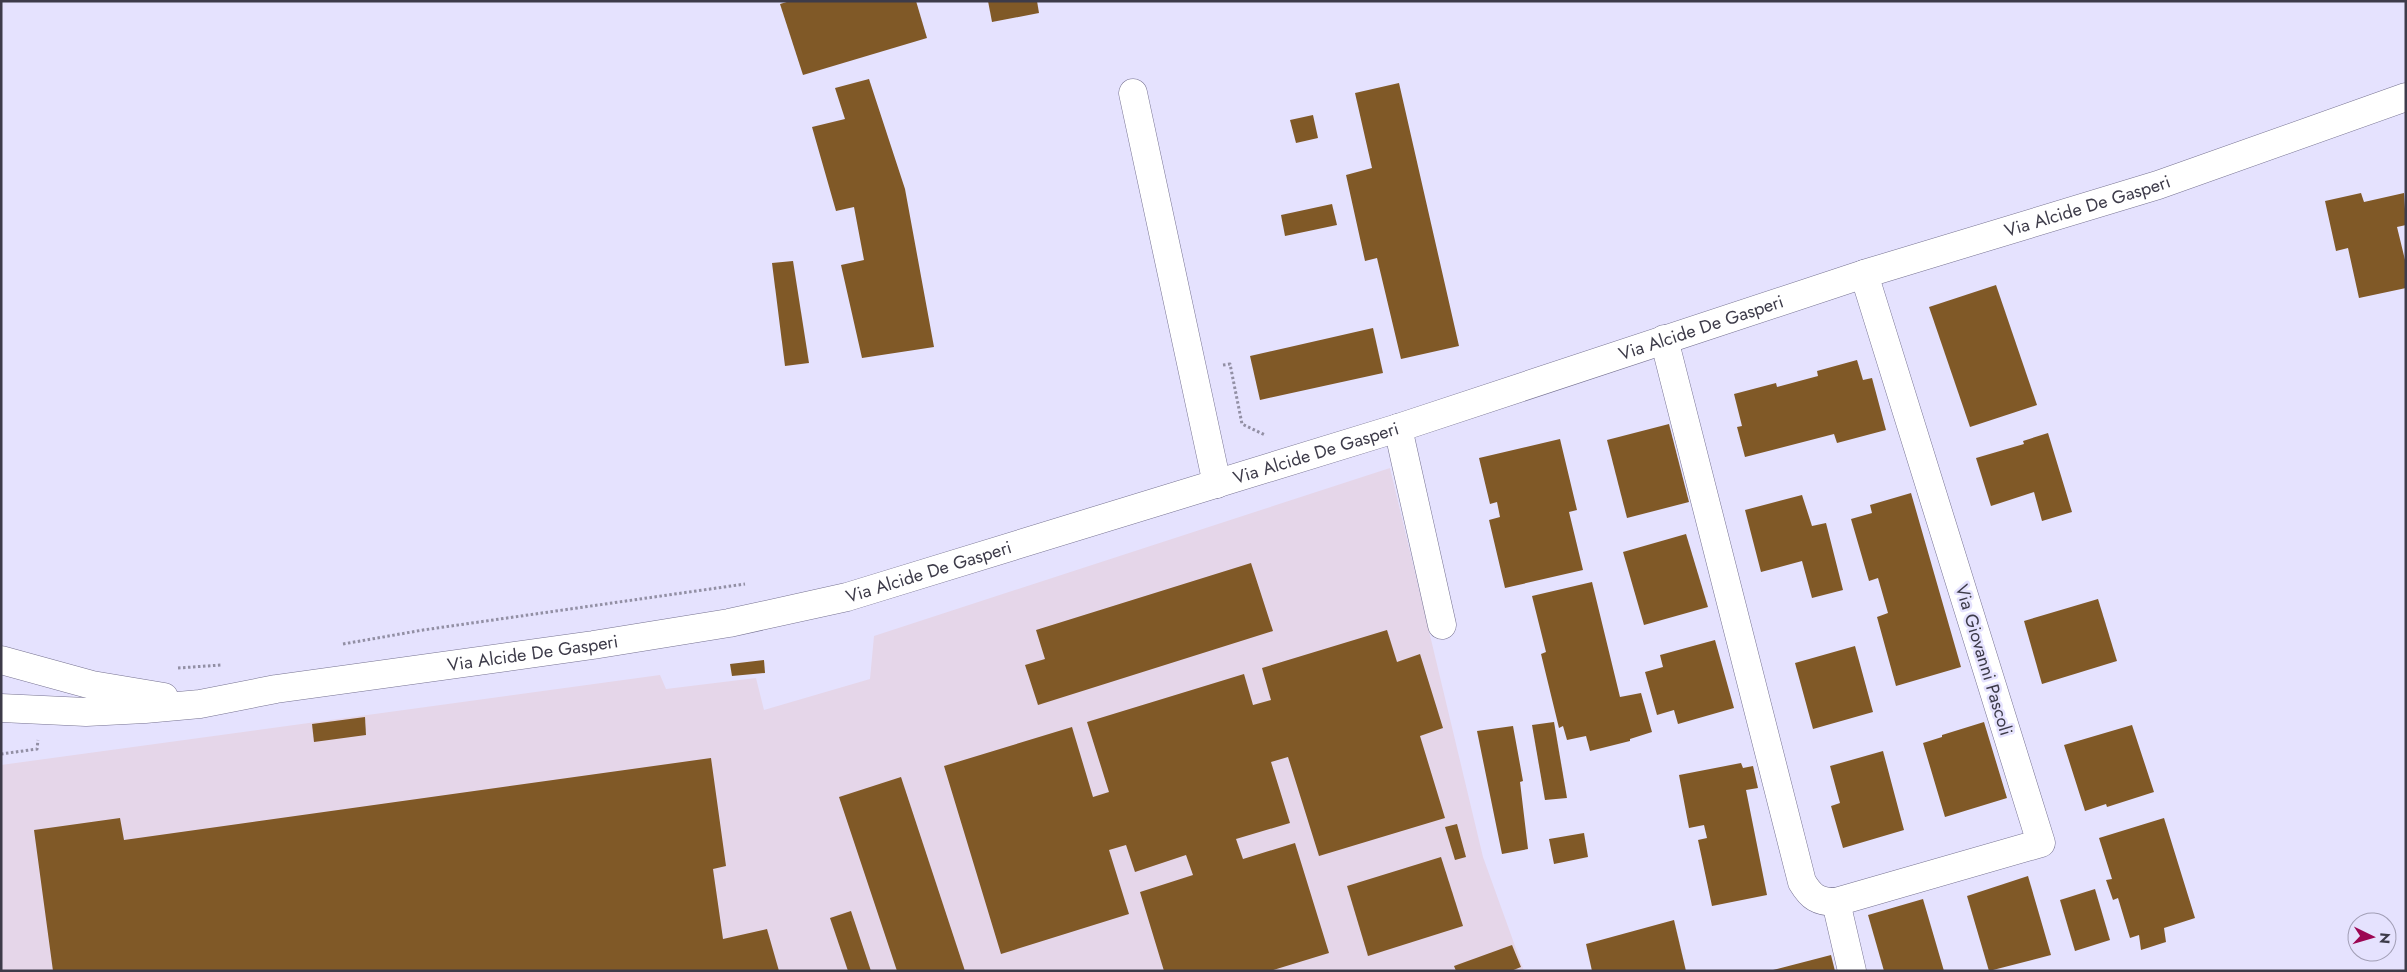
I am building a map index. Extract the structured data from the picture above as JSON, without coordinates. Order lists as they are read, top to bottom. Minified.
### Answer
{"streets":{"main road":["Via Alcide De Gasperi","Via Giovanni Pascoli"]},"crossings":[["Via Alcide De Gasperi","Via Giovanni Pascoli"]],"north":"right"}
